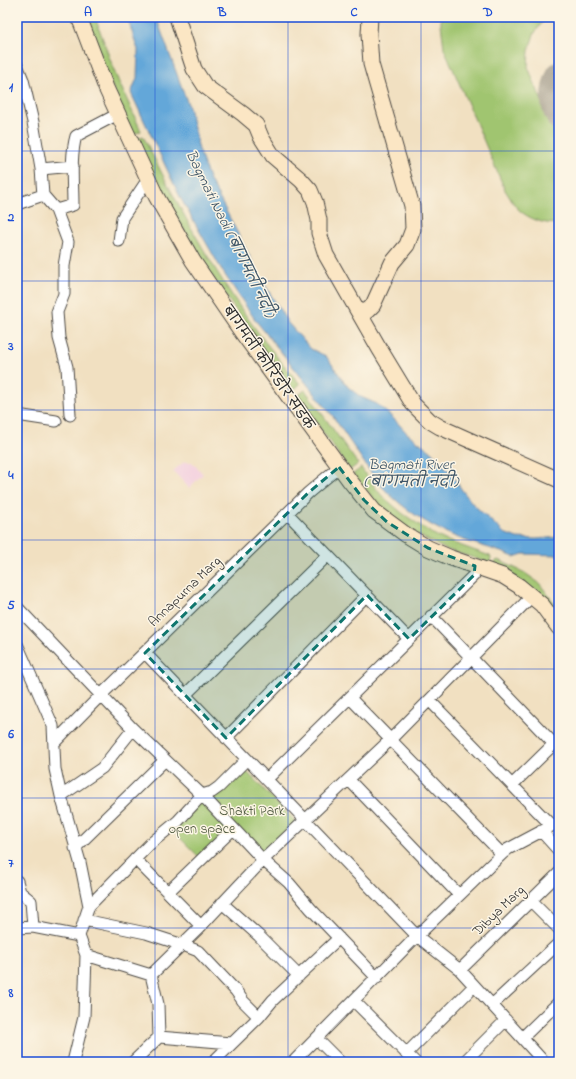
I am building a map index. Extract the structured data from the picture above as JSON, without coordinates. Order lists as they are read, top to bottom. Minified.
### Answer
{"streets":{"main road":["बागमती कोरिडोर सडक"],"street":["Annapurna Marg","Dibya Marg"]},"crossings":[["बागमती कोरिडोर सडक","Annapurna Marg"]],"water":["Bagmati Nadi (बागमती नदी)","Bagmati River (बागमती नदी)"],"parks":["Shakti Park","open space"],"grid":{"columns":["A","B","C","D"],"rows":["1","2","3","4","5","6","7","8"]}}
